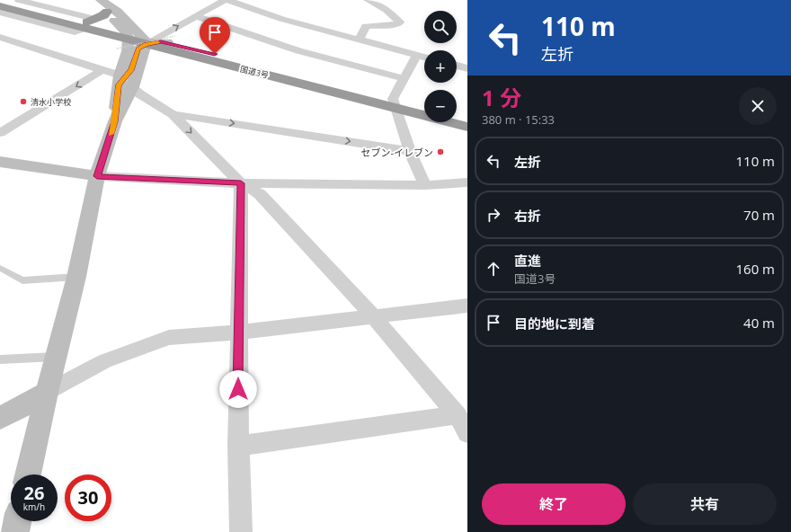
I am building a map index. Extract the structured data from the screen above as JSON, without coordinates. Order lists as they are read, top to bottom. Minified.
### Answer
{"streets":{"highway":["国道3号"]},"places":["清水小学校","セブン-イレブン"],"page":{"turn":["110 m","左折"],"map_buttons":["+","−"],"heading":["1 分","380 m · 15:33"],"list":[{"name":"左折","value":"110 m"},{"name":"右折","value":"70 m"},{"name":"直進","note":"国道3号","value":"160 m"},{"name":"目的地に到着","value":"40 m"}],"speed":"26 km/h","limit":"30","buttons":["終了","共有"]}}
